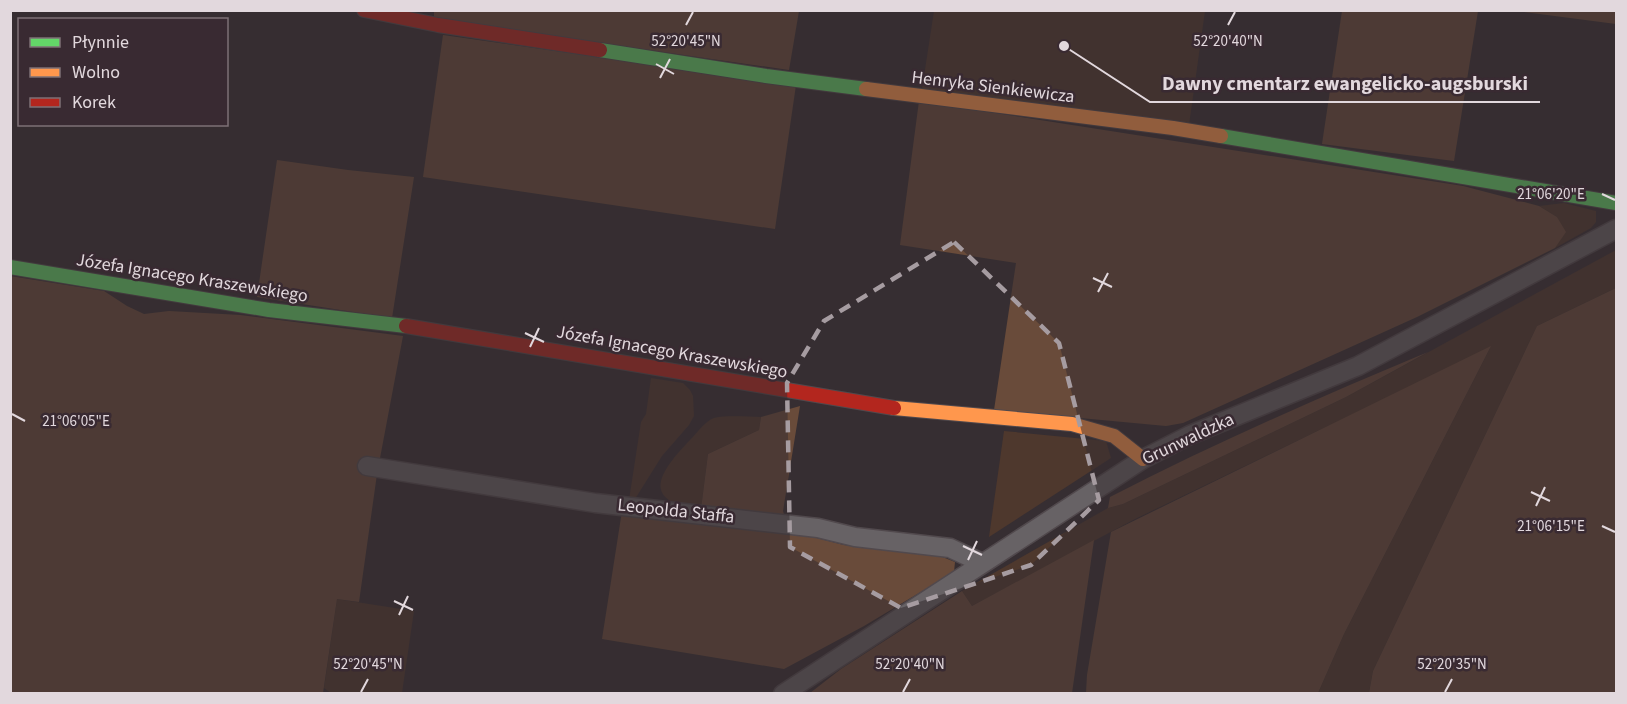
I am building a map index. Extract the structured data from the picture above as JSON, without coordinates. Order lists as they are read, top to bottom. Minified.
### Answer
{"streets":{"street":["Henryka Sienkiewicza","Józefa Ignacego Kraszewskiego","Grunwaldzka","Leopolda Staffa"]},"crossings":[["Józefa Ignacego Kraszewskiego","Grunwaldzka"],["Grunwaldzka","Leopolda Staffa"]],"places":["Dawny cmentarz ewangelicko-augsburski"],"legend":["Płynnie","Wolno","Korek"],"coordinates":["52°20'45\"N","52°20'40\"N","21°06'20\"E","21°06'05\"E","21°06'15\"E","52°20'35\"N"]}
